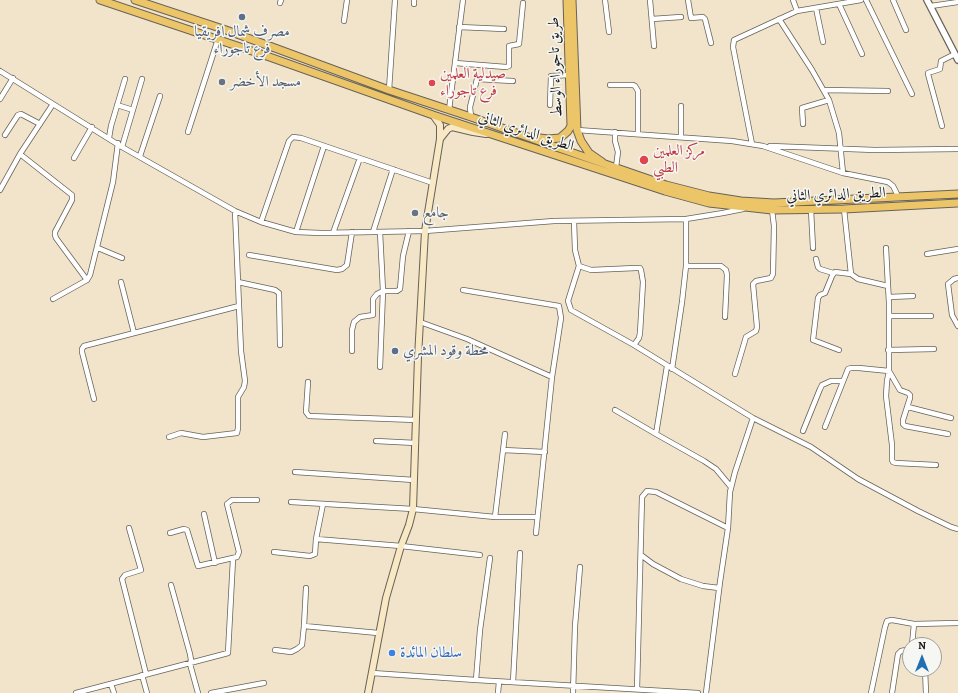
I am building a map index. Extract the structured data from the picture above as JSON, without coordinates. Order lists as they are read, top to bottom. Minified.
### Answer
{"streets":{"main road":["طريق تاجوراء الوسط","الطريق الدائري الثاني"]},"crossings":[["طريق تاجوراء الوسط","الطريق الدائري الثاني"]],"places":["مصرف شمال افريقيا فرع تاجوراء","مسجد الأخضر","صيدلية العلمين فرع تاجوراء","مركز العلمين الطبي","جامع","محطة وقود المشري","سلطان المائدة"],"north":"top"}
